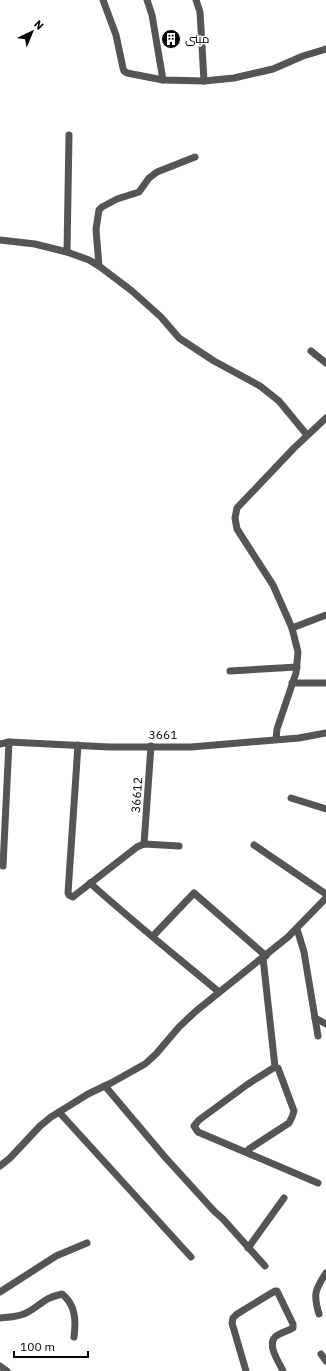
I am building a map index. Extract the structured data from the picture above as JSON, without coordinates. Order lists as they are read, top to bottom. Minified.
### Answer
{"streets":{"street":["3661","36612"]},"crossings":[["3661","36612"]],"places":{"building":["مبنى"]},"scale_bar":"100 m","north":"top right"}
